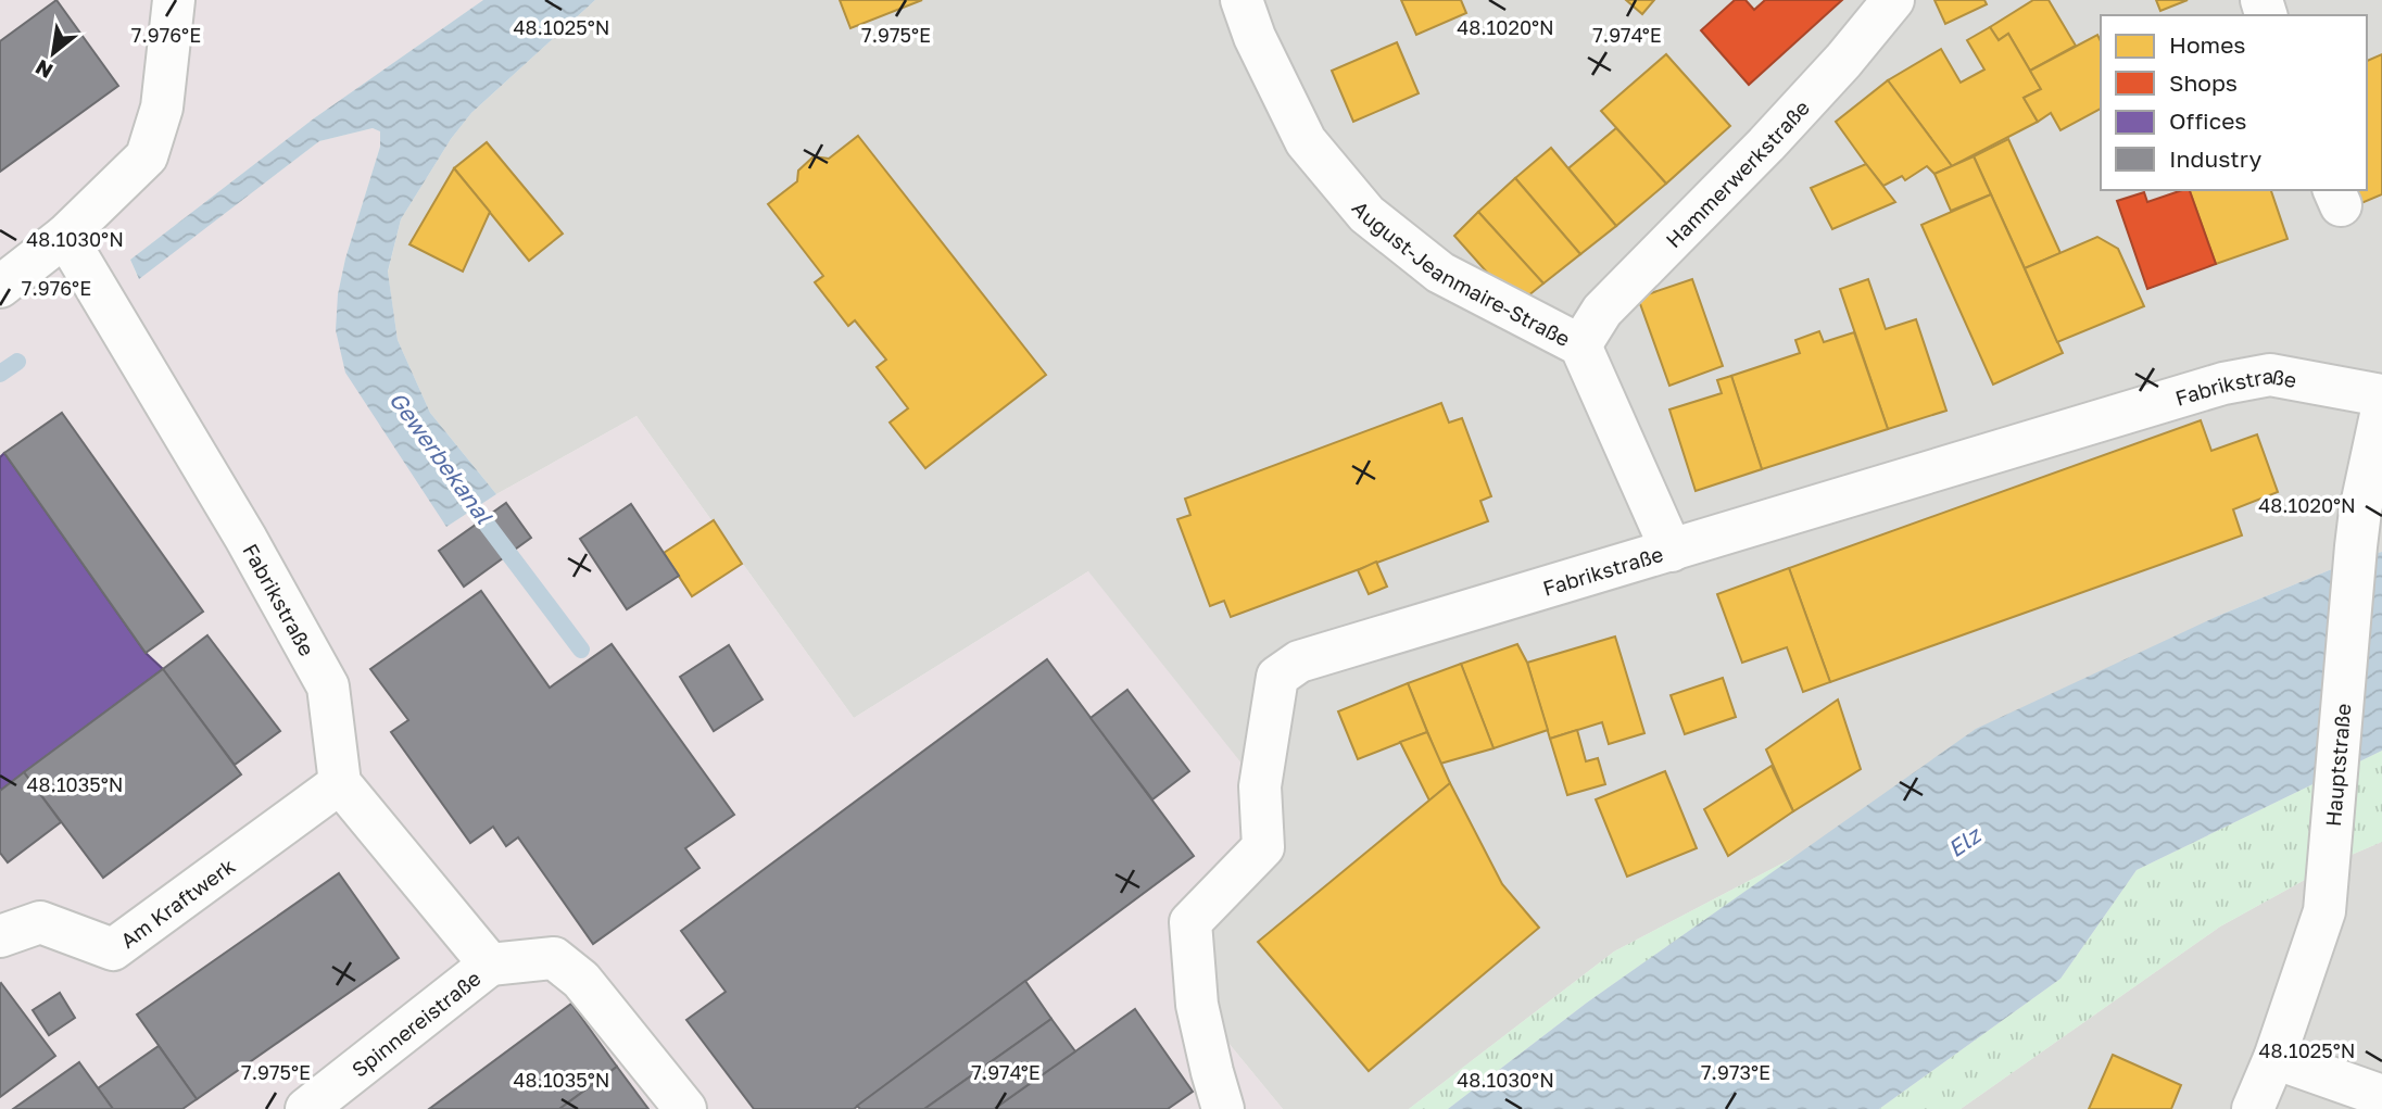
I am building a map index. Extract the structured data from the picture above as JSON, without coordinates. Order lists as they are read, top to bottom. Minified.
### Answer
{"streets":{"street":["Hammerwerkstraße","August-Jeanmaire-Straße","Fabrikstraße","Hauptstraße","Am Kraftwerk","Spinnereistraße"]},"crossings":[["Hammerwerkstraße","August-Jeanmaire-Straße"],["August-Jeanmaire-Straße","Fabrikstraße"],["Fabrikstraße","Am Kraftwerk"]],"water":["Gewerbekanal","Elz"],"legend":["Homes","Shops","Offices","Industry"],"north":"bottom left","coordinates":["48.1025°N","48.1020°N","7.976°E","7.975°E","7.974°E","48.1030°N","48.1035°N","7.973°E"]}
